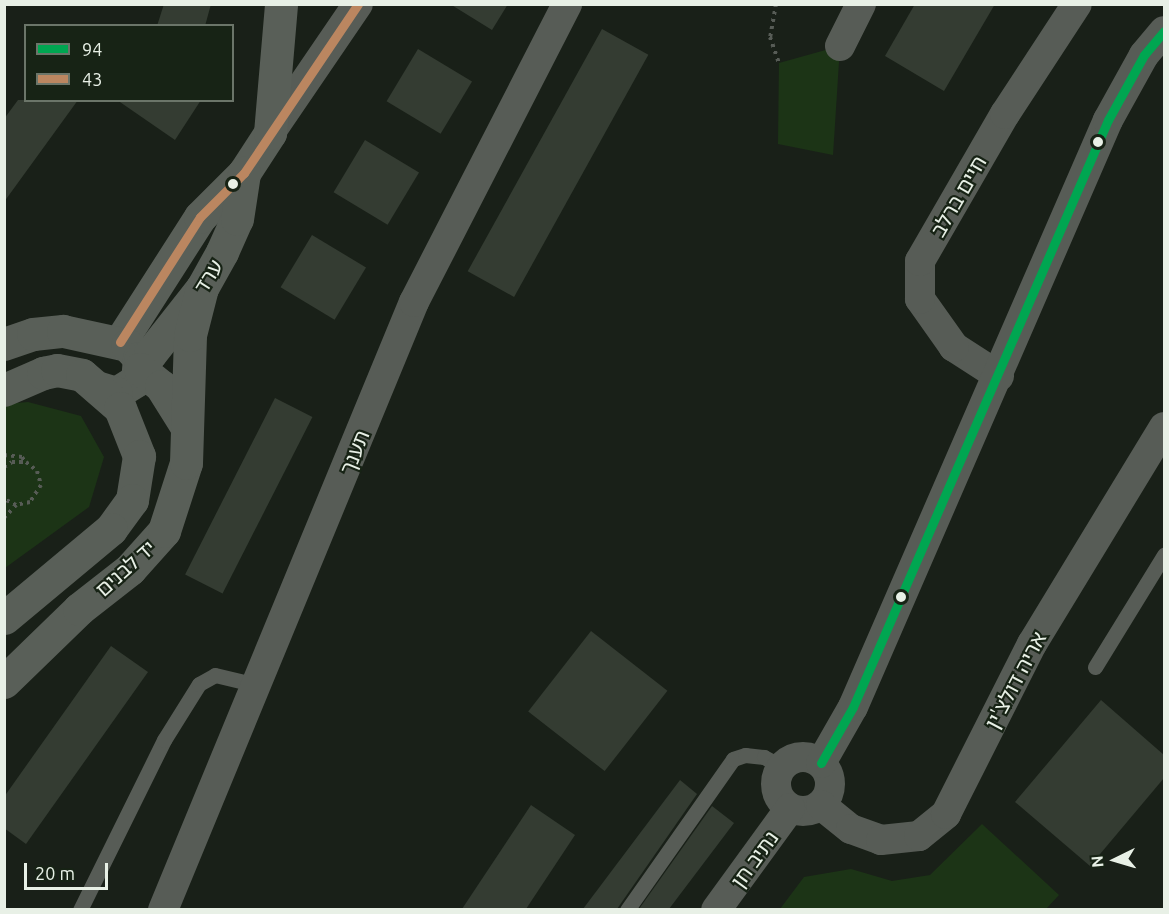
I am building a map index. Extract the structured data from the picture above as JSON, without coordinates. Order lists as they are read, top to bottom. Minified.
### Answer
{"streets":{"street":["חיים ברלב","ערד","תענך","יד לבנים","אריה דולצ'ין","נתיב חן"]},"crossings":[["ערד","יד לבנים"],["אריה דולצ'ין","נתיב חן"]],"lines":["transit line 43","transit line 94"],"legend":["94","43"],"scale_bar":"20 m","north":"left"}
